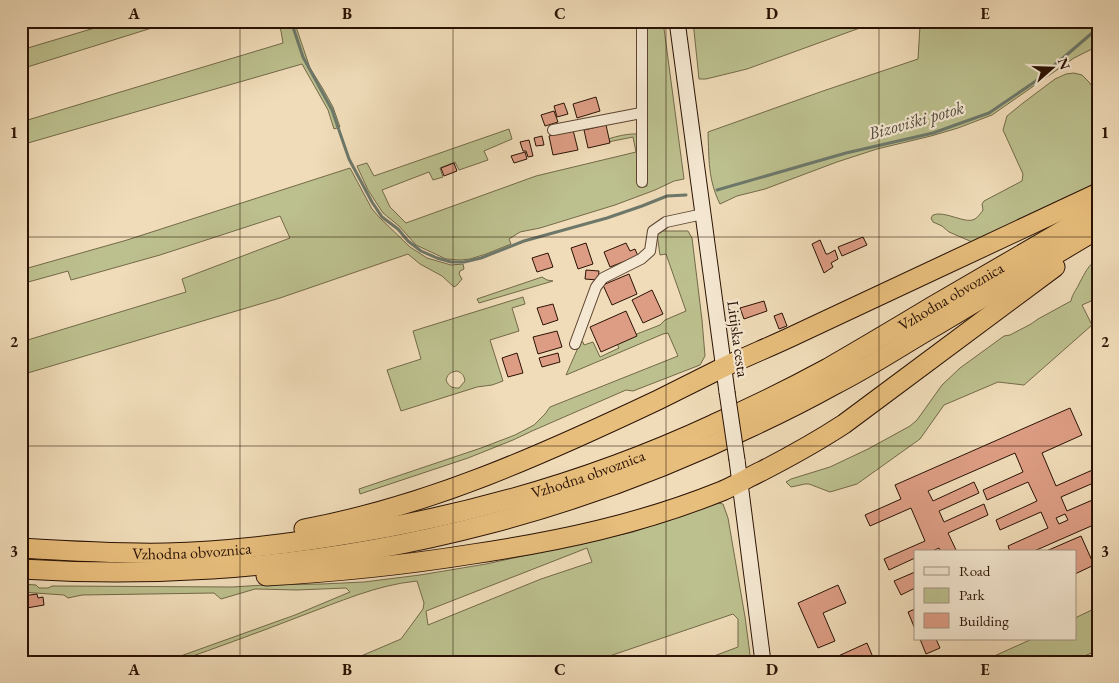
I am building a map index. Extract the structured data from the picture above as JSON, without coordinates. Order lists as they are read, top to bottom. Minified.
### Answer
{"streets":{"highway":["Vzhodna obvoznica"],"main road":["Litijska cesta"]},"water":["Bizoviški potok"],"legend":["Road","Park","Building"],"north":"right","grid":{"columns":["A","B","C","D","E"],"rows":["1","2","3"]}}
